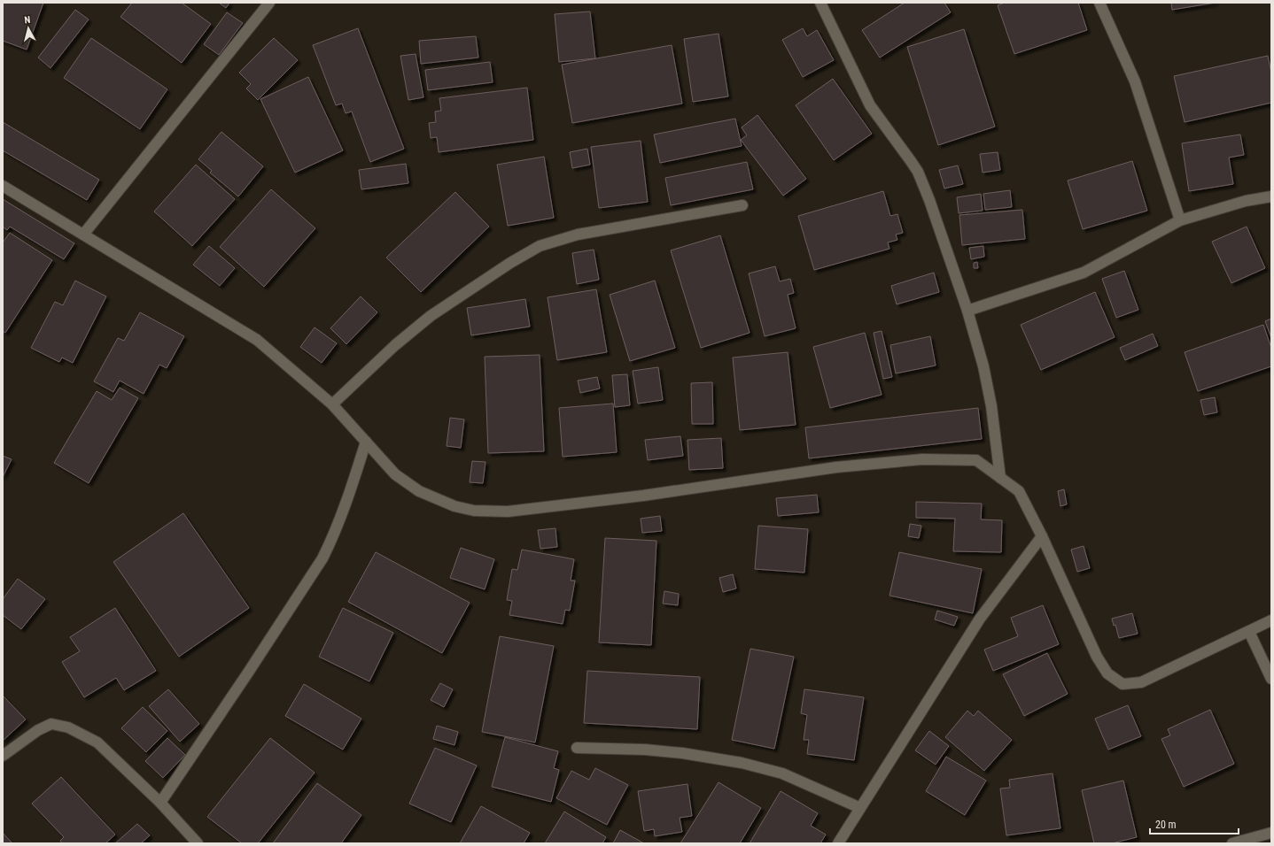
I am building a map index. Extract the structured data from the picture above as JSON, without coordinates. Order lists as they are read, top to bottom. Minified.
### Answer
{"scale_bar":"20 m","north":"top"}
